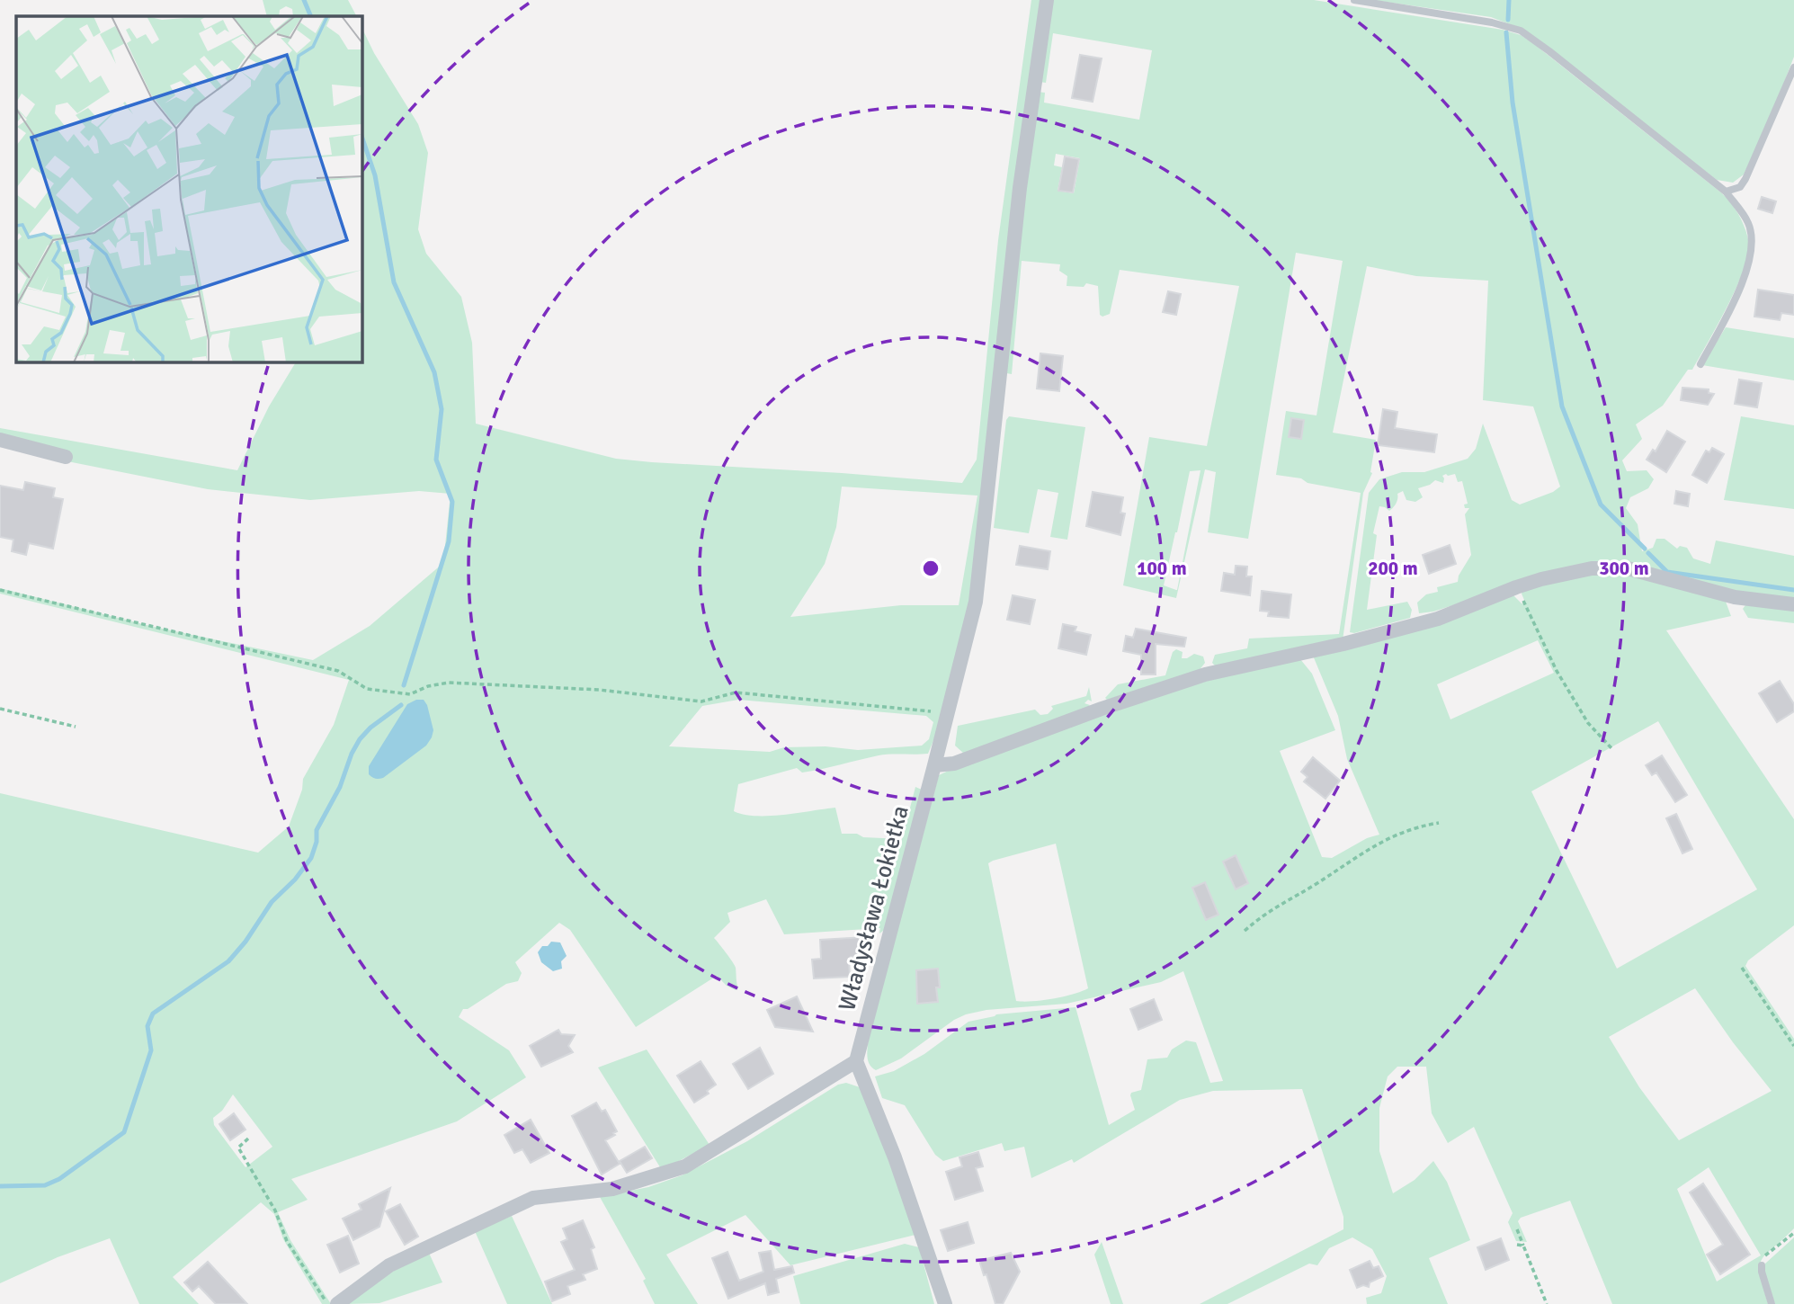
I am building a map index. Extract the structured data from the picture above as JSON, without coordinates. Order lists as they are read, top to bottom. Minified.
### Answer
{"streets":{"street":["Władysława Łokietka"]},"rings":["100 m","200 m","300 m"]}
